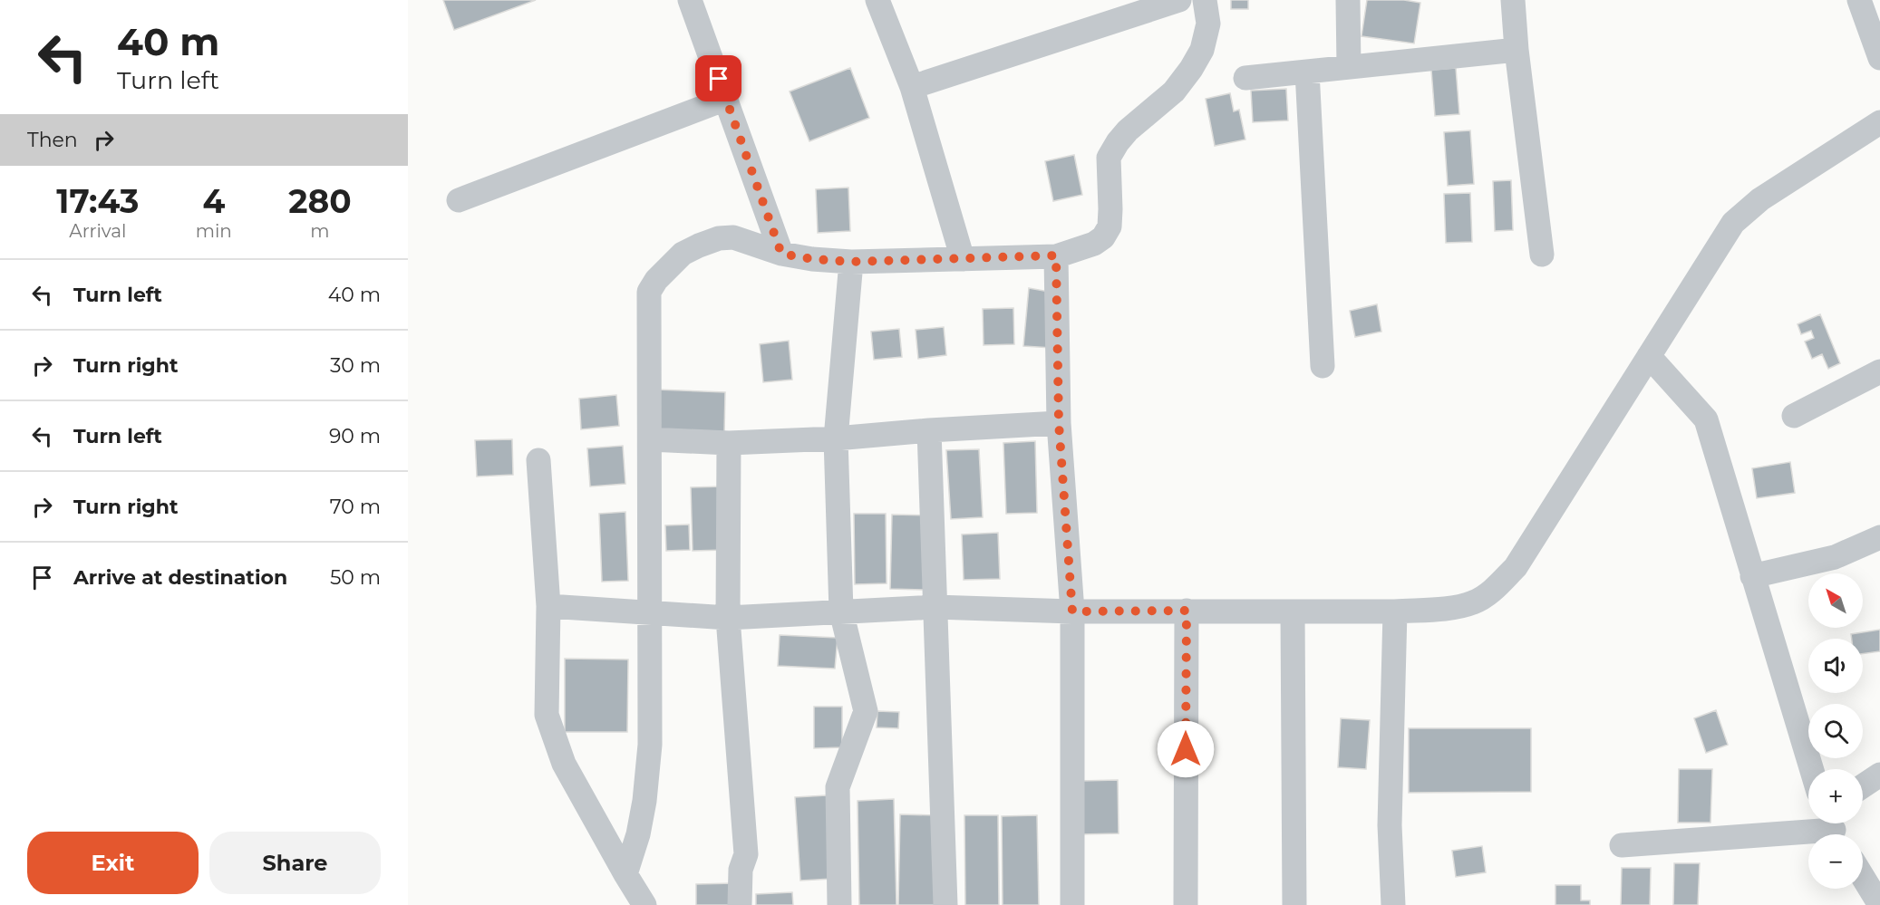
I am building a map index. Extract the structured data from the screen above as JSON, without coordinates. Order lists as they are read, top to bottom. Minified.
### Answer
{"north":"top left","page":{"turn":["40 m","Turn left"],"then":"Then","eta":["17:43","Arrival","4","min","280","m"],"list":[{"name":"Turn left","value":"40 m"},{"name":"Turn right","value":"30 m"},{"name":"Turn left","value":"90 m"},{"name":"Turn right","value":"70 m"},{"name":"Arrive at destination","value":"50 m"}],"map_buttons":["+","−"],"buttons":["Exit","Share"]}}
